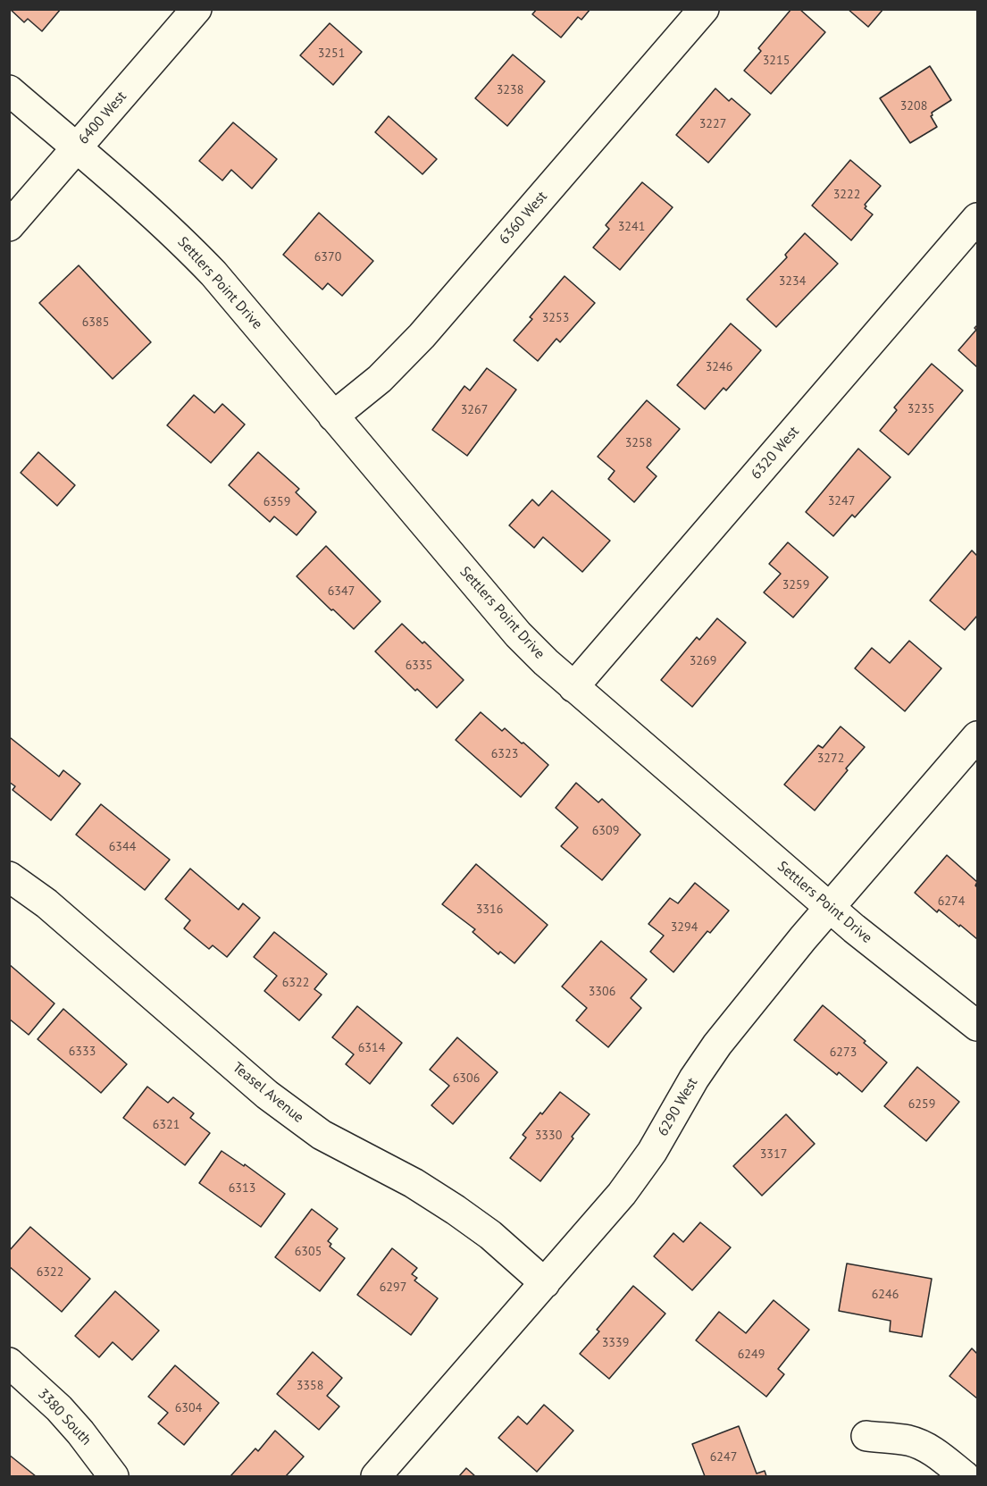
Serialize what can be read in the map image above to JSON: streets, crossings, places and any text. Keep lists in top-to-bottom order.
{
  "streets": {
    "street": [
      "6400 West",
      "6360 West",
      "Settlers Point Drive",
      "6320 West",
      "Teasel Avenue",
      "6290 West",
      "3380 South"
    ]
  },
  "crossings": [
    ["6400 West", "Settlers Point Drive"],
    ["6360 West", "Settlers Point Drive"],
    ["Settlers Point Drive", "6320 West"],
    ["Settlers Point Drive", "6290 West"],
    ["Teasel Avenue", "6290 West"]
  ],
  "house_numbers": [
    "3251",
    "3215",
    "3238",
    "3208",
    "3227",
    "3222",
    "3241",
    "6370",
    "3234",
    "3253",
    "6385",
    "3246",
    "3235",
    "3267",
    "3258",
    "3247",
    "6359",
    "3259",
    "6347",
    "3269",
    "6335",
    "6323",
    "3272",
    "6309",
    "6344",
    "6274",
    "3316",
    "3294",
    "6322",
    "3306",
    "6314",
    "6333",
    "6273",
    "6306",
    "6259",
    "6321",
    "3330",
    "3317",
    "6313",
    "6305",
    "6322",
    "6297",
    "6246",
    "3339",
    "6249",
    "3358",
    "6304",
    "6247"
  ]
}
